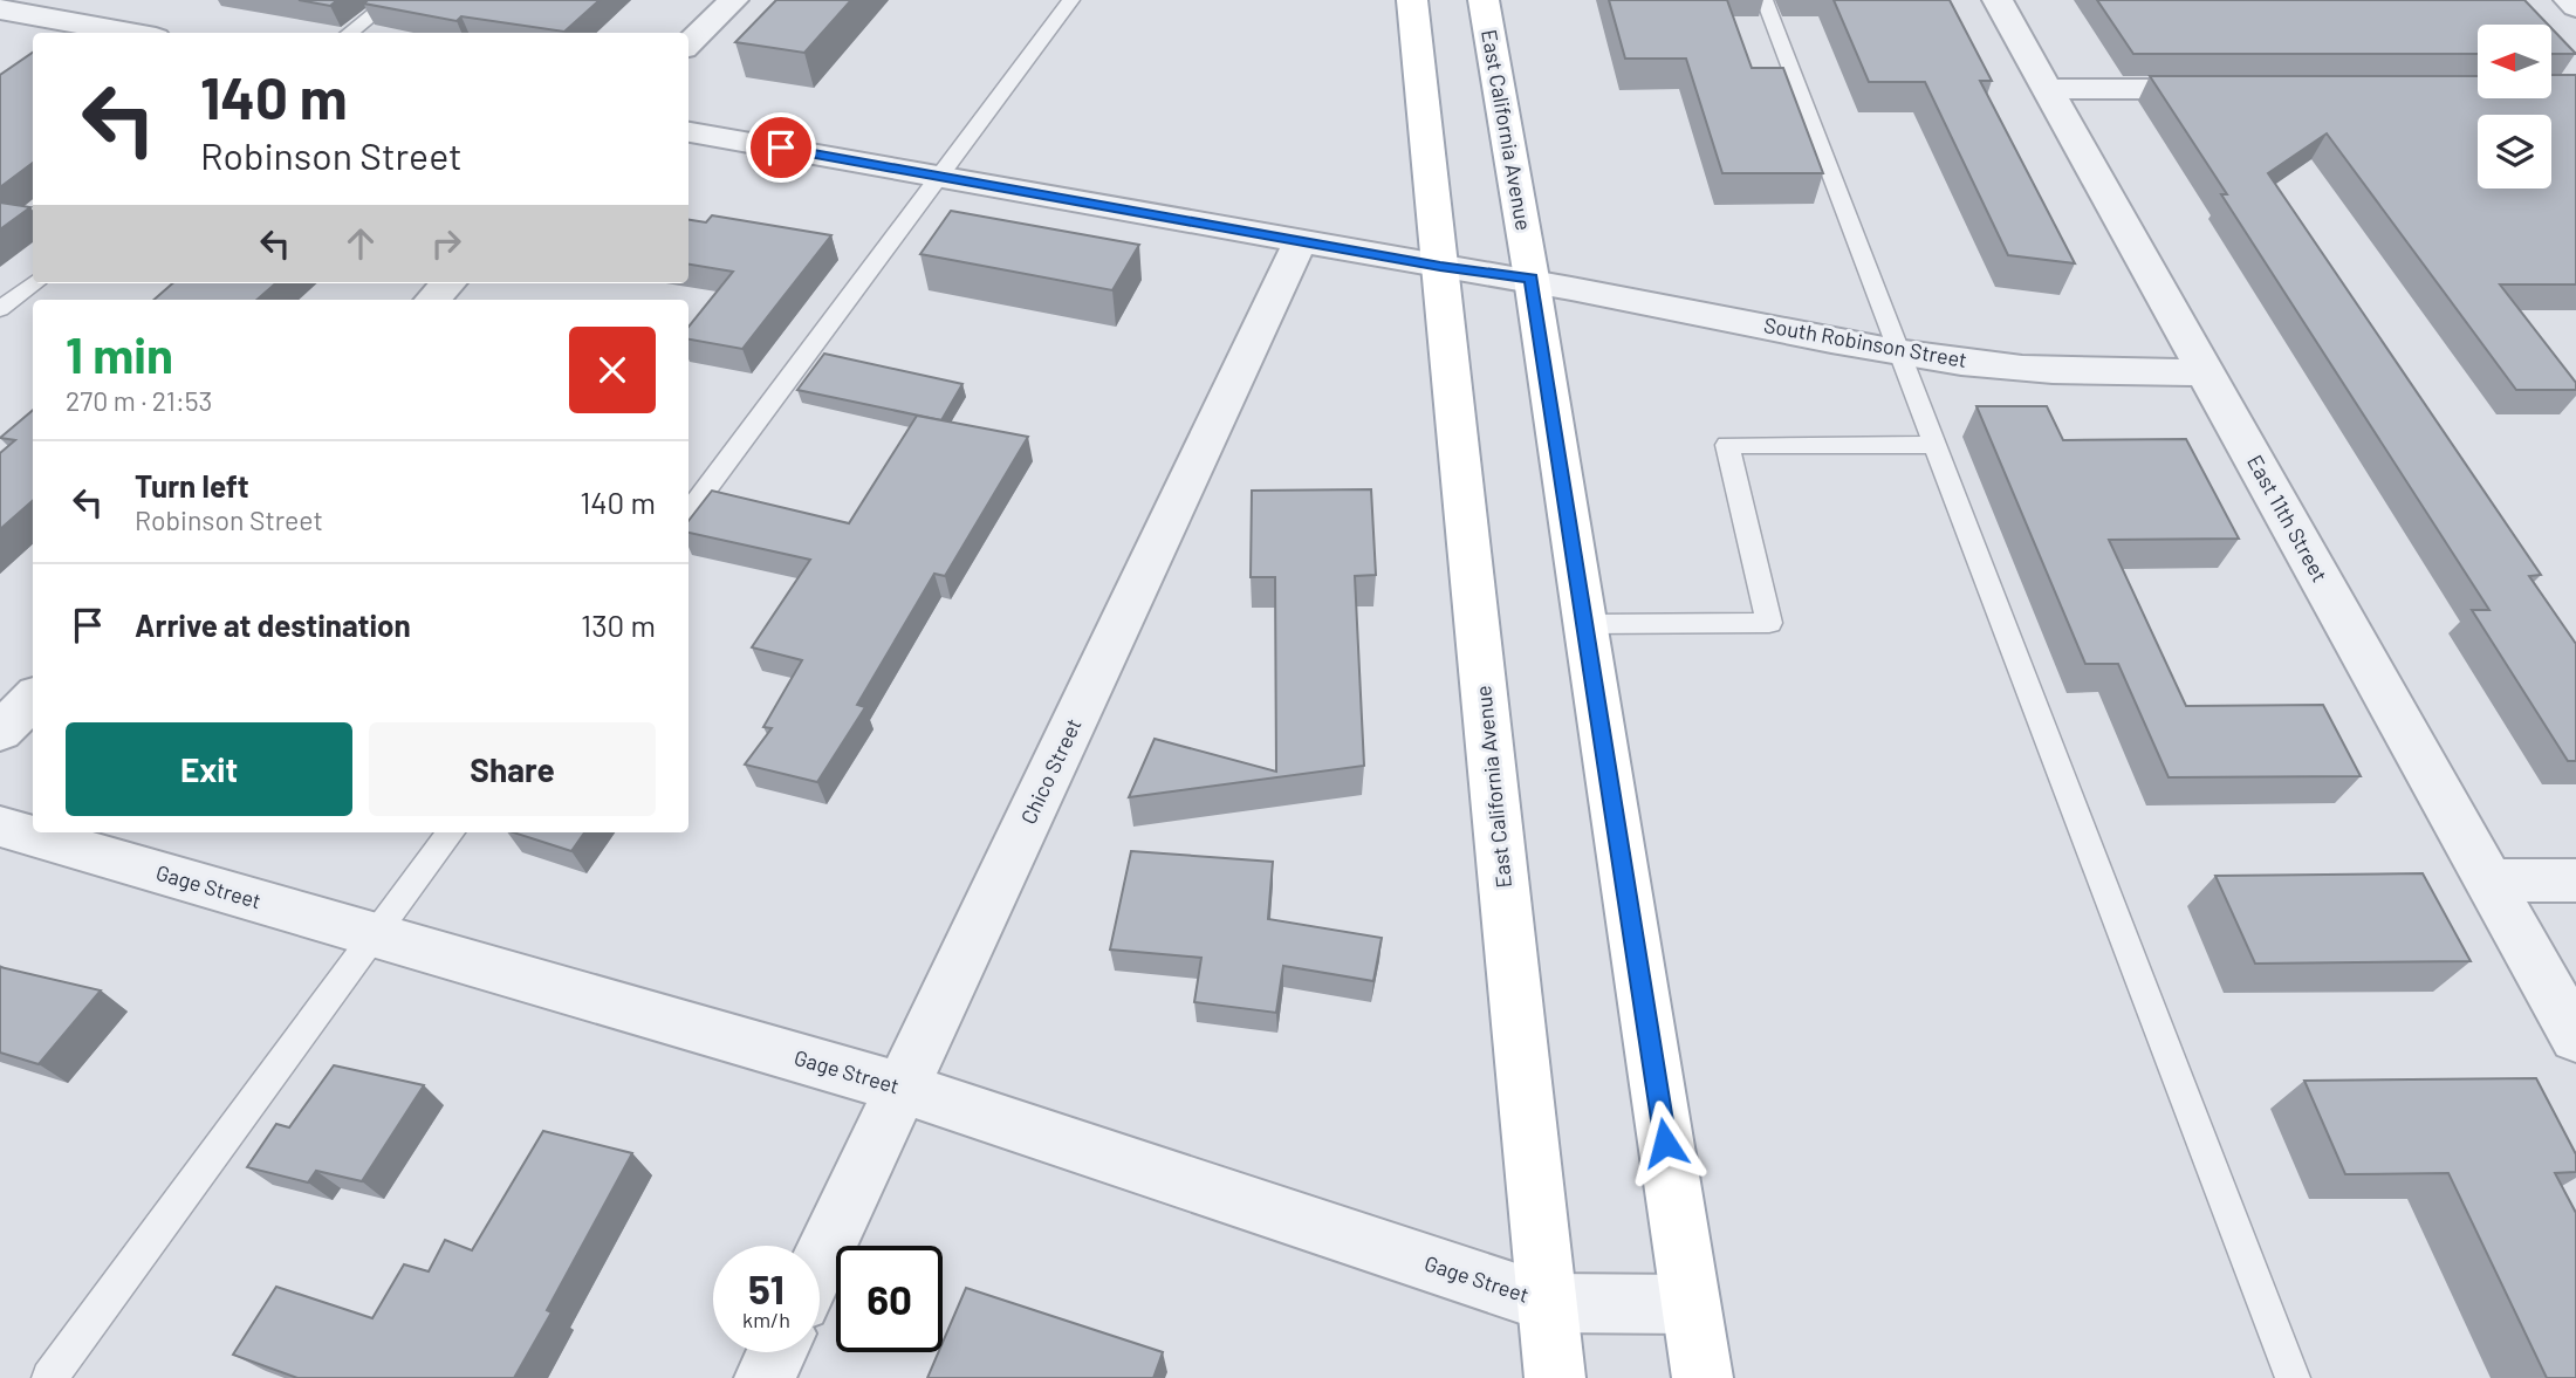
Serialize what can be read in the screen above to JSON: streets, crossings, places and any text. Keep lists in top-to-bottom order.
{
  "streets": {
    "main road": ["East California Avenue"],
    "street": [
      "South Robinson Street",
      "East 11th Street",
      "Chico Street",
      "Gage Street"
    ]
  },
  "crossings": [
    ["East California Avenue", "South Robinson Street"],
    ["East California Avenue", "Gage Street"],
    ["South Robinson Street", "East 11th Street"],
    ["South Robinson Street", "Chico Street"],
    ["Chico Street", "Gage Street"]
  ],
  "north": "left",
  "page": {
    "turn": ["140 m", "Robinson Street"],
    "heading": ["1 min", "270 m · 21:53"],
    "list": [
      {
        "name": "Turn left",
        "note": "Robinson Street",
        "value": "140 m"
      },
      {
        "name": "Arrive at destination",
        "value": "130 m"
      }
    ],
    "buttons": ["Exit", "Share"],
    "speed": "51 km/h",
    "limit": "60"
  }
}
